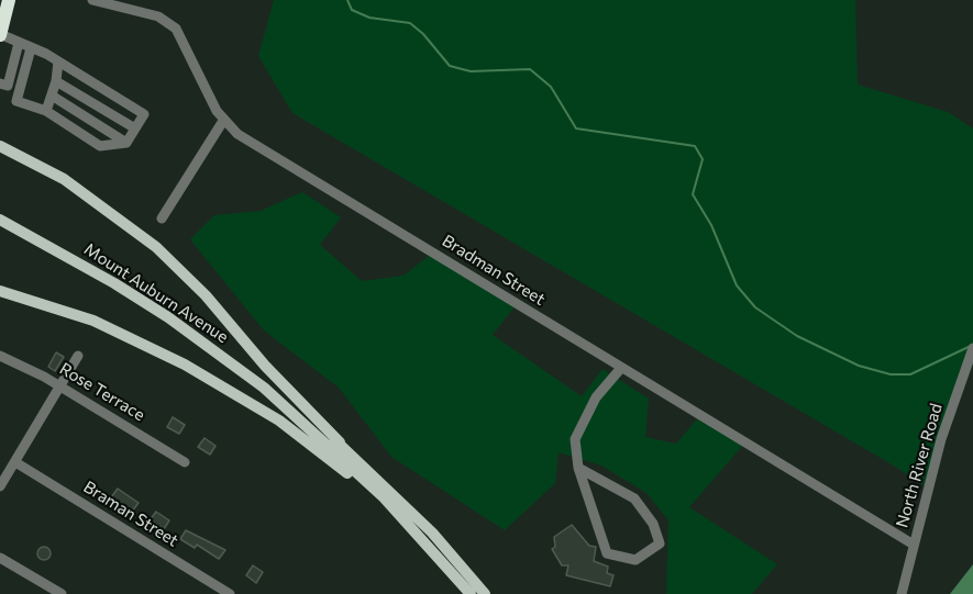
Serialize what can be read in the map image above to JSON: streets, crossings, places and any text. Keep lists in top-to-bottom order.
{
  "streets": {
    "main road": ["Mount Auburn Avenue"],
    "street": [
      "Bradman Street",
      "Rose Terrace",
      "North River Road",
      "Braman Street"
    ]
  },
  "crossings": [
    ["Bradman Street", "North River Road"]
  ]
}
